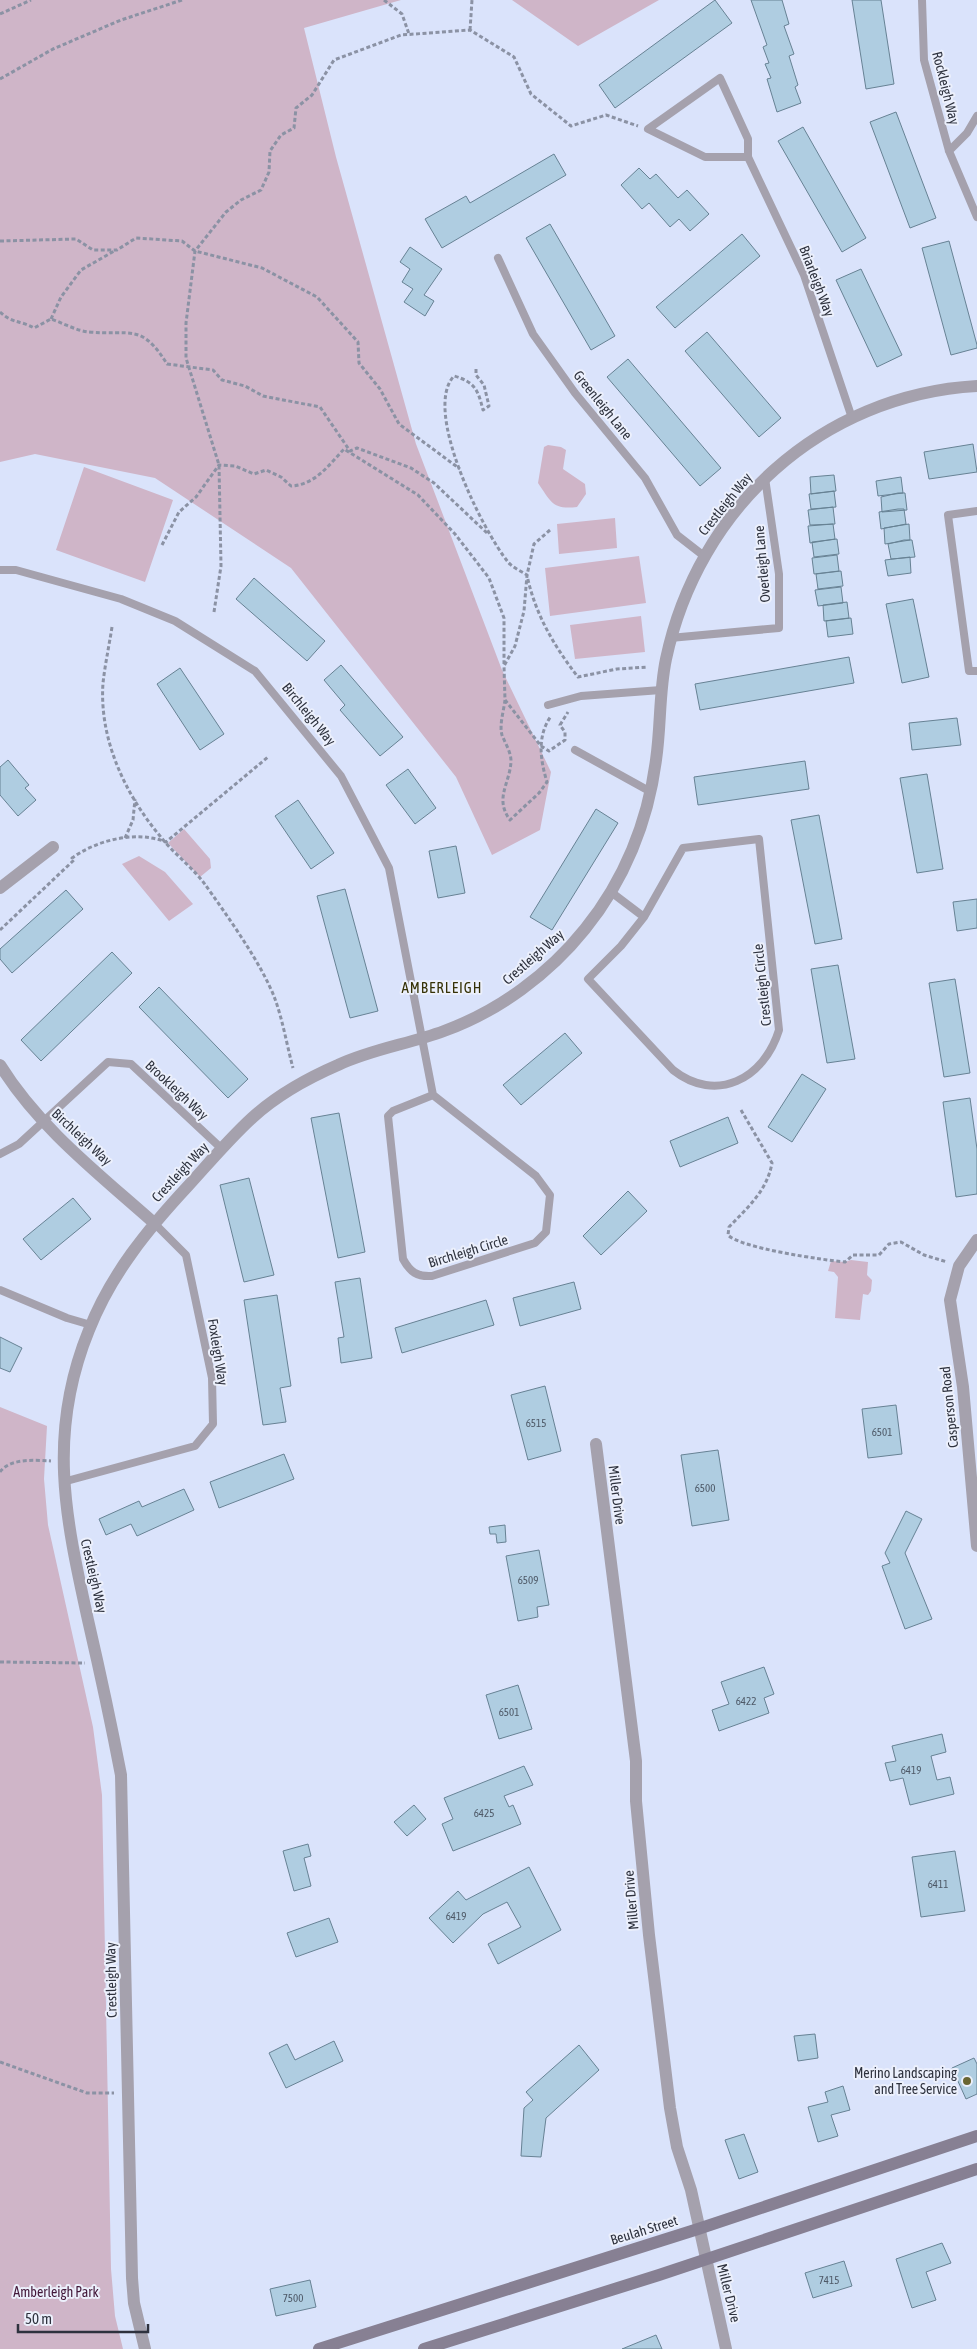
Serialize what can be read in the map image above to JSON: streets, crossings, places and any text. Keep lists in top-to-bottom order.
{
  "streets": {
    "main road": ["Beulah Street"],
    "street": [
      "Crestleigh Way",
      "Birchleigh Way",
      "Casperson Road",
      "Miller Drive"
    ],
    "lane": [
      "Rockleigh Way",
      "Briarleigh Way",
      "Greenleigh Lane",
      "Overleigh Lane",
      "Crestleigh Circle",
      "Brookleigh Way",
      "Birchleigh Circle",
      "Foxleigh Way"
    ]
  },
  "crossings": [
    ["Briarleigh Way", "Crestleigh Way"],
    ["Greenleigh Lane", "Crestleigh Way"],
    ["Crestleigh Way", "Overleigh Lane"],
    ["Crestleigh Way", "Birchleigh Way"],
    ["Crestleigh Way", "Brookleigh Way"],
    ["Crestleigh Way", "Foxleigh Way"],
    ["Birchleigh Way", "Brookleigh Way"],
    ["Birchleigh Way", "Foxleigh Way"],
    ["Miller Drive", "Beulah Street"]
  ],
  "districts": ["AMBERLEIGH"],
  "parks": ["Amberleigh Park"],
  "places": ["Merino Landscaping and Tree Service"],
  "house_numbers": [
    "6515",
    "6501",
    "6500",
    "6509",
    "6422",
    "6501",
    "6419",
    "6425",
    "6411",
    "6419",
    "7415",
    "7500"
  ],
  "scale_bar": "50 m"
}
